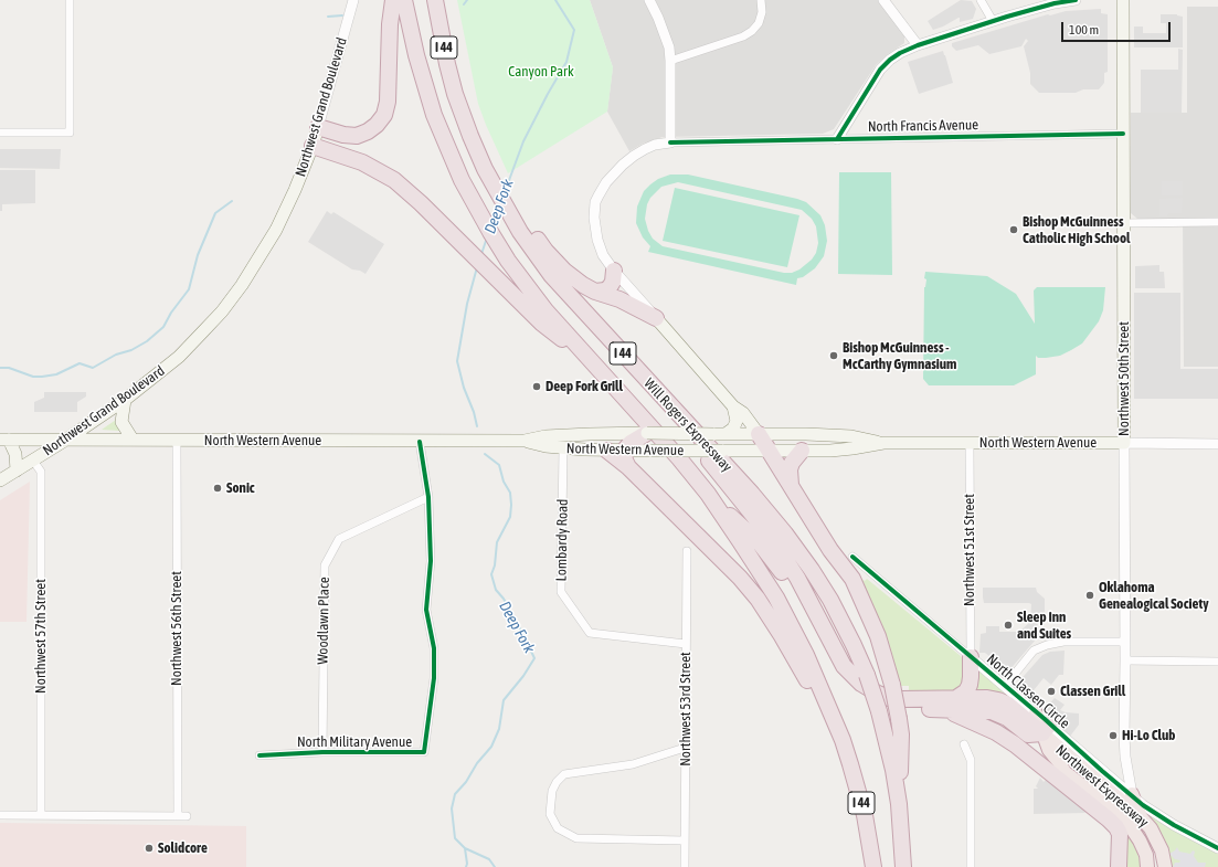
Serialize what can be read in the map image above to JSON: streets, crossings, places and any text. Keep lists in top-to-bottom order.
{
  "streets": {
    "highway": ["I 44", "Will Rogers Expressway", "Northwest Expressway"],
    "main road": ["Northwest Grand Boulevard", "Northwest 50th Street", "North Western Avenue"],
    "street": [
      "North Francis Avenue",
      "Lombardy Road",
      "Northwest 51st Street",
      "Woodlawn Place",
      "Northwest 56th Street",
      "Northwest 57th Street",
      "North Classen Circle",
      "Northwest 53rd Street",
      "North Military Avenue"
    ]
  },
  "crossings": [
    ["Northwest Grand Boulevard", "North Western Avenue"],
    ["Northwest Grand Boulevard", "Northwest 57th Street"],
    ["North Francis Avenue", "Northwest 50th Street"],
    ["Northwest 50th Street", "North Western Avenue"],
    ["Northwest 50th Street", "North Classen Circle"],
    ["North Western Avenue", "Lombardy Road"],
    ["North Western Avenue", "Northwest 51st Street"],
    ["North Western Avenue", "Northwest 56th Street"],
    ["Lombardy Road", "Northwest 53rd Street"],
    ["Northwest 51st Street", "North Classen Circle"],
    ["Woodlawn Place", "North Military Avenue"],
    ["North Classen Circle", "Northwest Expressway"]
  ],
  "water": ["Deep Fork"],
  "parks": ["Canyon Park"],
  "places": [
    "Bishop McGuinness Catholic High School",
    "Bishop McGuinness - McCarthy Gymnasium",
    "Deep Fork Grill",
    "Sonic",
    "Oklahoma Genealogical Society",
    "Sleep Inn and Suites",
    "Classen Grill",
    "Hi-Lo Club",
    "Solidcore"
  ],
  "scale_bar": "100 m"
}
